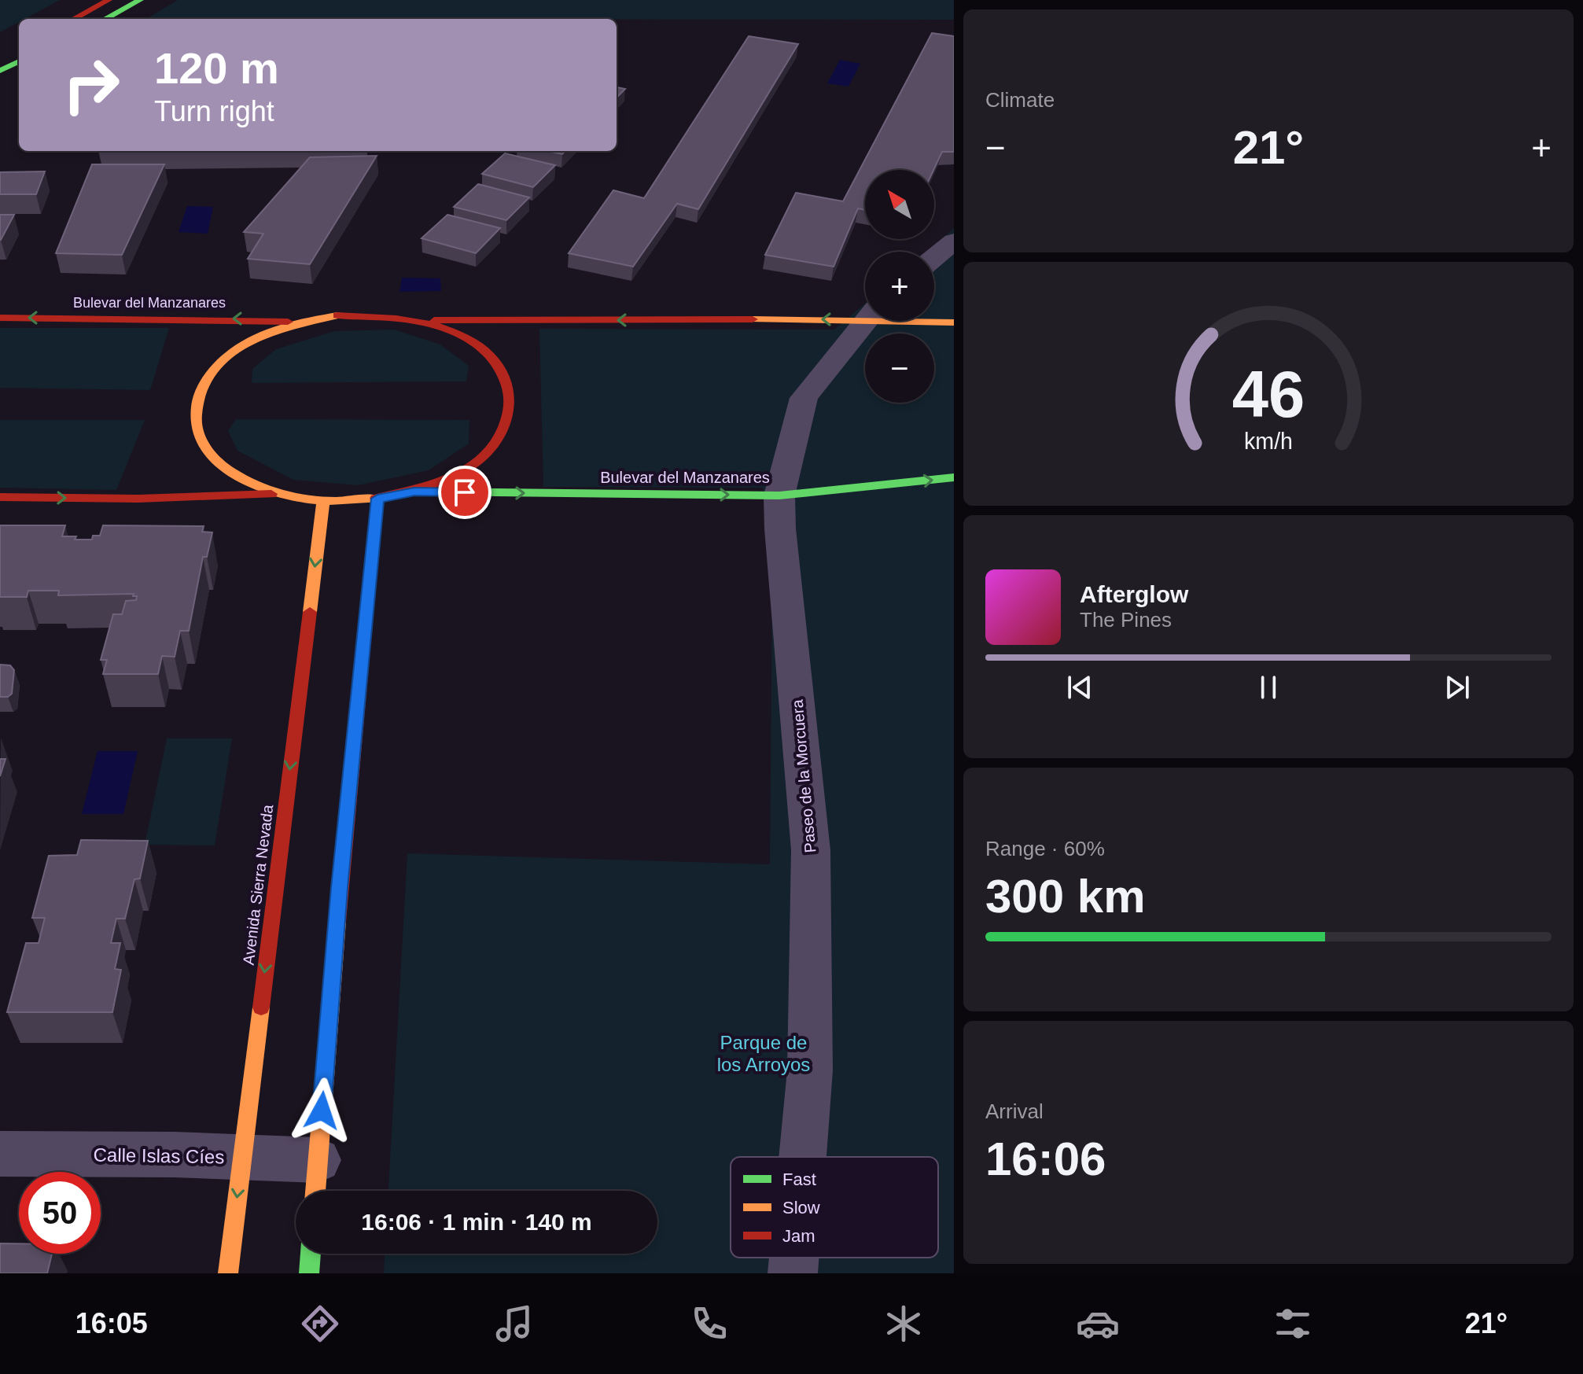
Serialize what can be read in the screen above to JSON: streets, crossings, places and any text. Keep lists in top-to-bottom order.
{
  "streets": {
    "main road": ["Bulevar del Manzanares", "Avenida Sierra Nevada"],
    "street": ["Paseo de la Morcuera", "Calle Islas Cíes"]
  },
  "crossings": [
    ["Bulevar del Manzanares", "Paseo de la Morcuera"],
    ["Avenida Sierra Nevada", "Calle Islas Cíes"]
  ],
  "parks": ["Parque de los Arroyos"],
  "legend": ["Fast", "Slow", "Jam"],
  "north": "top left",
  "page": {
    "tile": [
      "Climate",
      ["Range · 60%", "300 km"],
      ["Arrival", "16:06"]
    ],
    "turn": ["120 m", "Turn right"],
    "heat": ["−", "21°", "+"],
    "map_buttons": ["+", "−"],
    "song": ["Afterglow", "The Pines"],
    "limit": "50",
    "trip": "16:06 · 1 min · 140 m",
    "tabs": ["16:05", "21°"],
    "gauge": ["46", "km/h"]
  }
}
